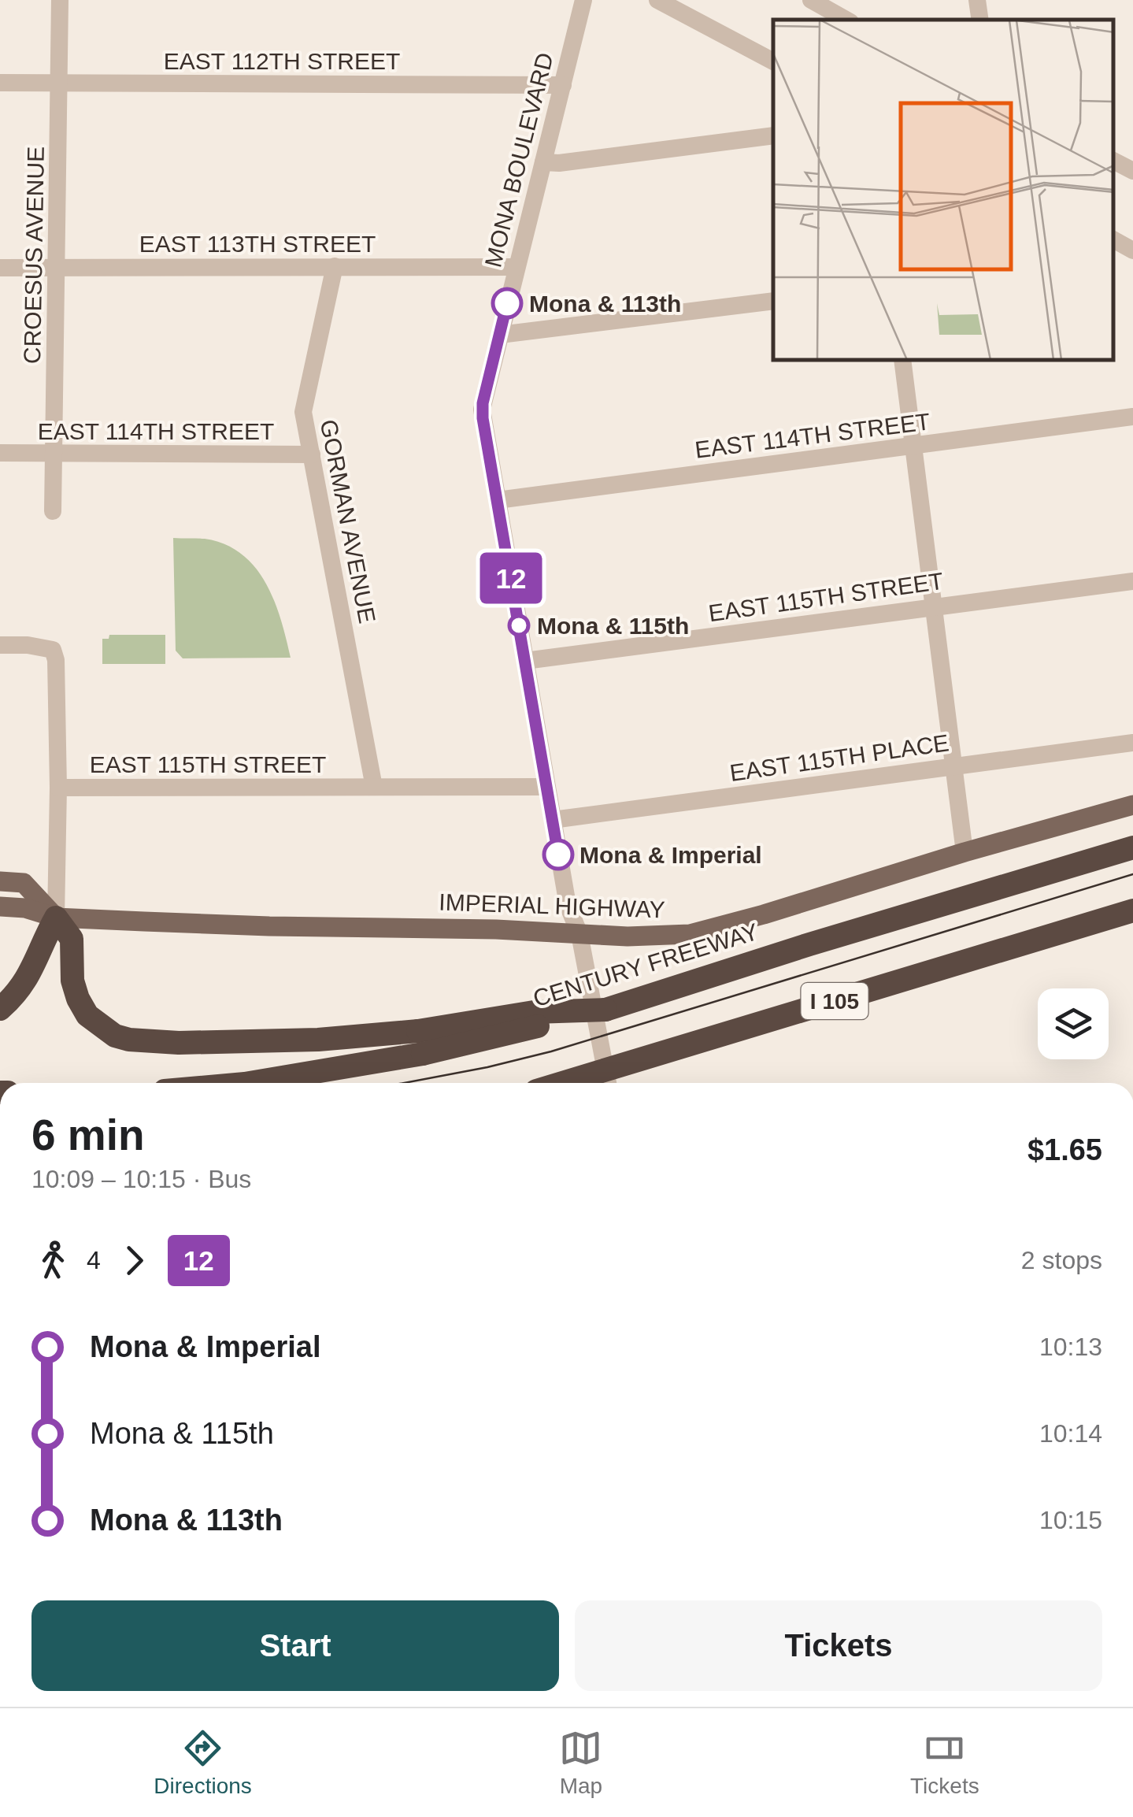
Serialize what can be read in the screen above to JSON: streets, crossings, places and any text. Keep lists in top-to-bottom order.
{
  "streets": {
    "highway": ["CENTURY FREEWAY", "I 105"],
    "main road": ["IMPERIAL HIGHWAY"],
    "street": [
      "EAST 112TH STREET",
      "MONA BOULEVARD",
      "EAST 113TH STREET",
      "CROESUS AVENUE",
      "EAST 114TH STREET",
      "GORMAN AVENUE",
      "EAST 115TH STREET",
      "EAST 115TH PLACE"
    ]
  },
  "crossings": [
    ["EAST 112TH STREET", "MONA BOULEVARD"],
    ["EAST 112TH STREET", "CROESUS AVENUE"],
    ["MONA BOULEVARD", "EAST 113TH STREET"],
    ["MONA BOULEVARD", "EAST 114TH STREET"],
    ["MONA BOULEVARD", "EAST 115TH STREET"],
    ["MONA BOULEVARD", "EAST 115TH PLACE"],
    ["MONA BOULEVARD", "IMPERIAL HIGHWAY"],
    ["EAST 113TH STREET", "CROESUS AVENUE"],
    ["EAST 113TH STREET", "GORMAN AVENUE"],
    ["CROESUS AVENUE", "EAST 114TH STREET"],
    ["EAST 114TH STREET", "GORMAN AVENUE"],
    ["GORMAN AVENUE", "EAST 115TH STREET"]
  ],
  "places": ["Mona & 113th", "Mona & 115th", "Mona & Imperial"],
  "lines": ["bus line 12"],
  "page": {
    "on_map": "12",
    "heading": ["6 min", "10:09 – 10:15 · Bus", "$1.65"],
    "legs": ["4", "12", "2 stops"],
    "list": [
      {
        "name": "Mona & Imperial",
        "value": "10:13"
      },
      {
        "name": "Mona & 115th",
        "value": "10:14"
      },
      {
        "name": "Mona & 113th",
        "value": "10:15"
      }
    ],
    "buttons": ["Start", "Tickets"],
    "tabs": ["Directions", "Map", "Tickets"]
  }
}
